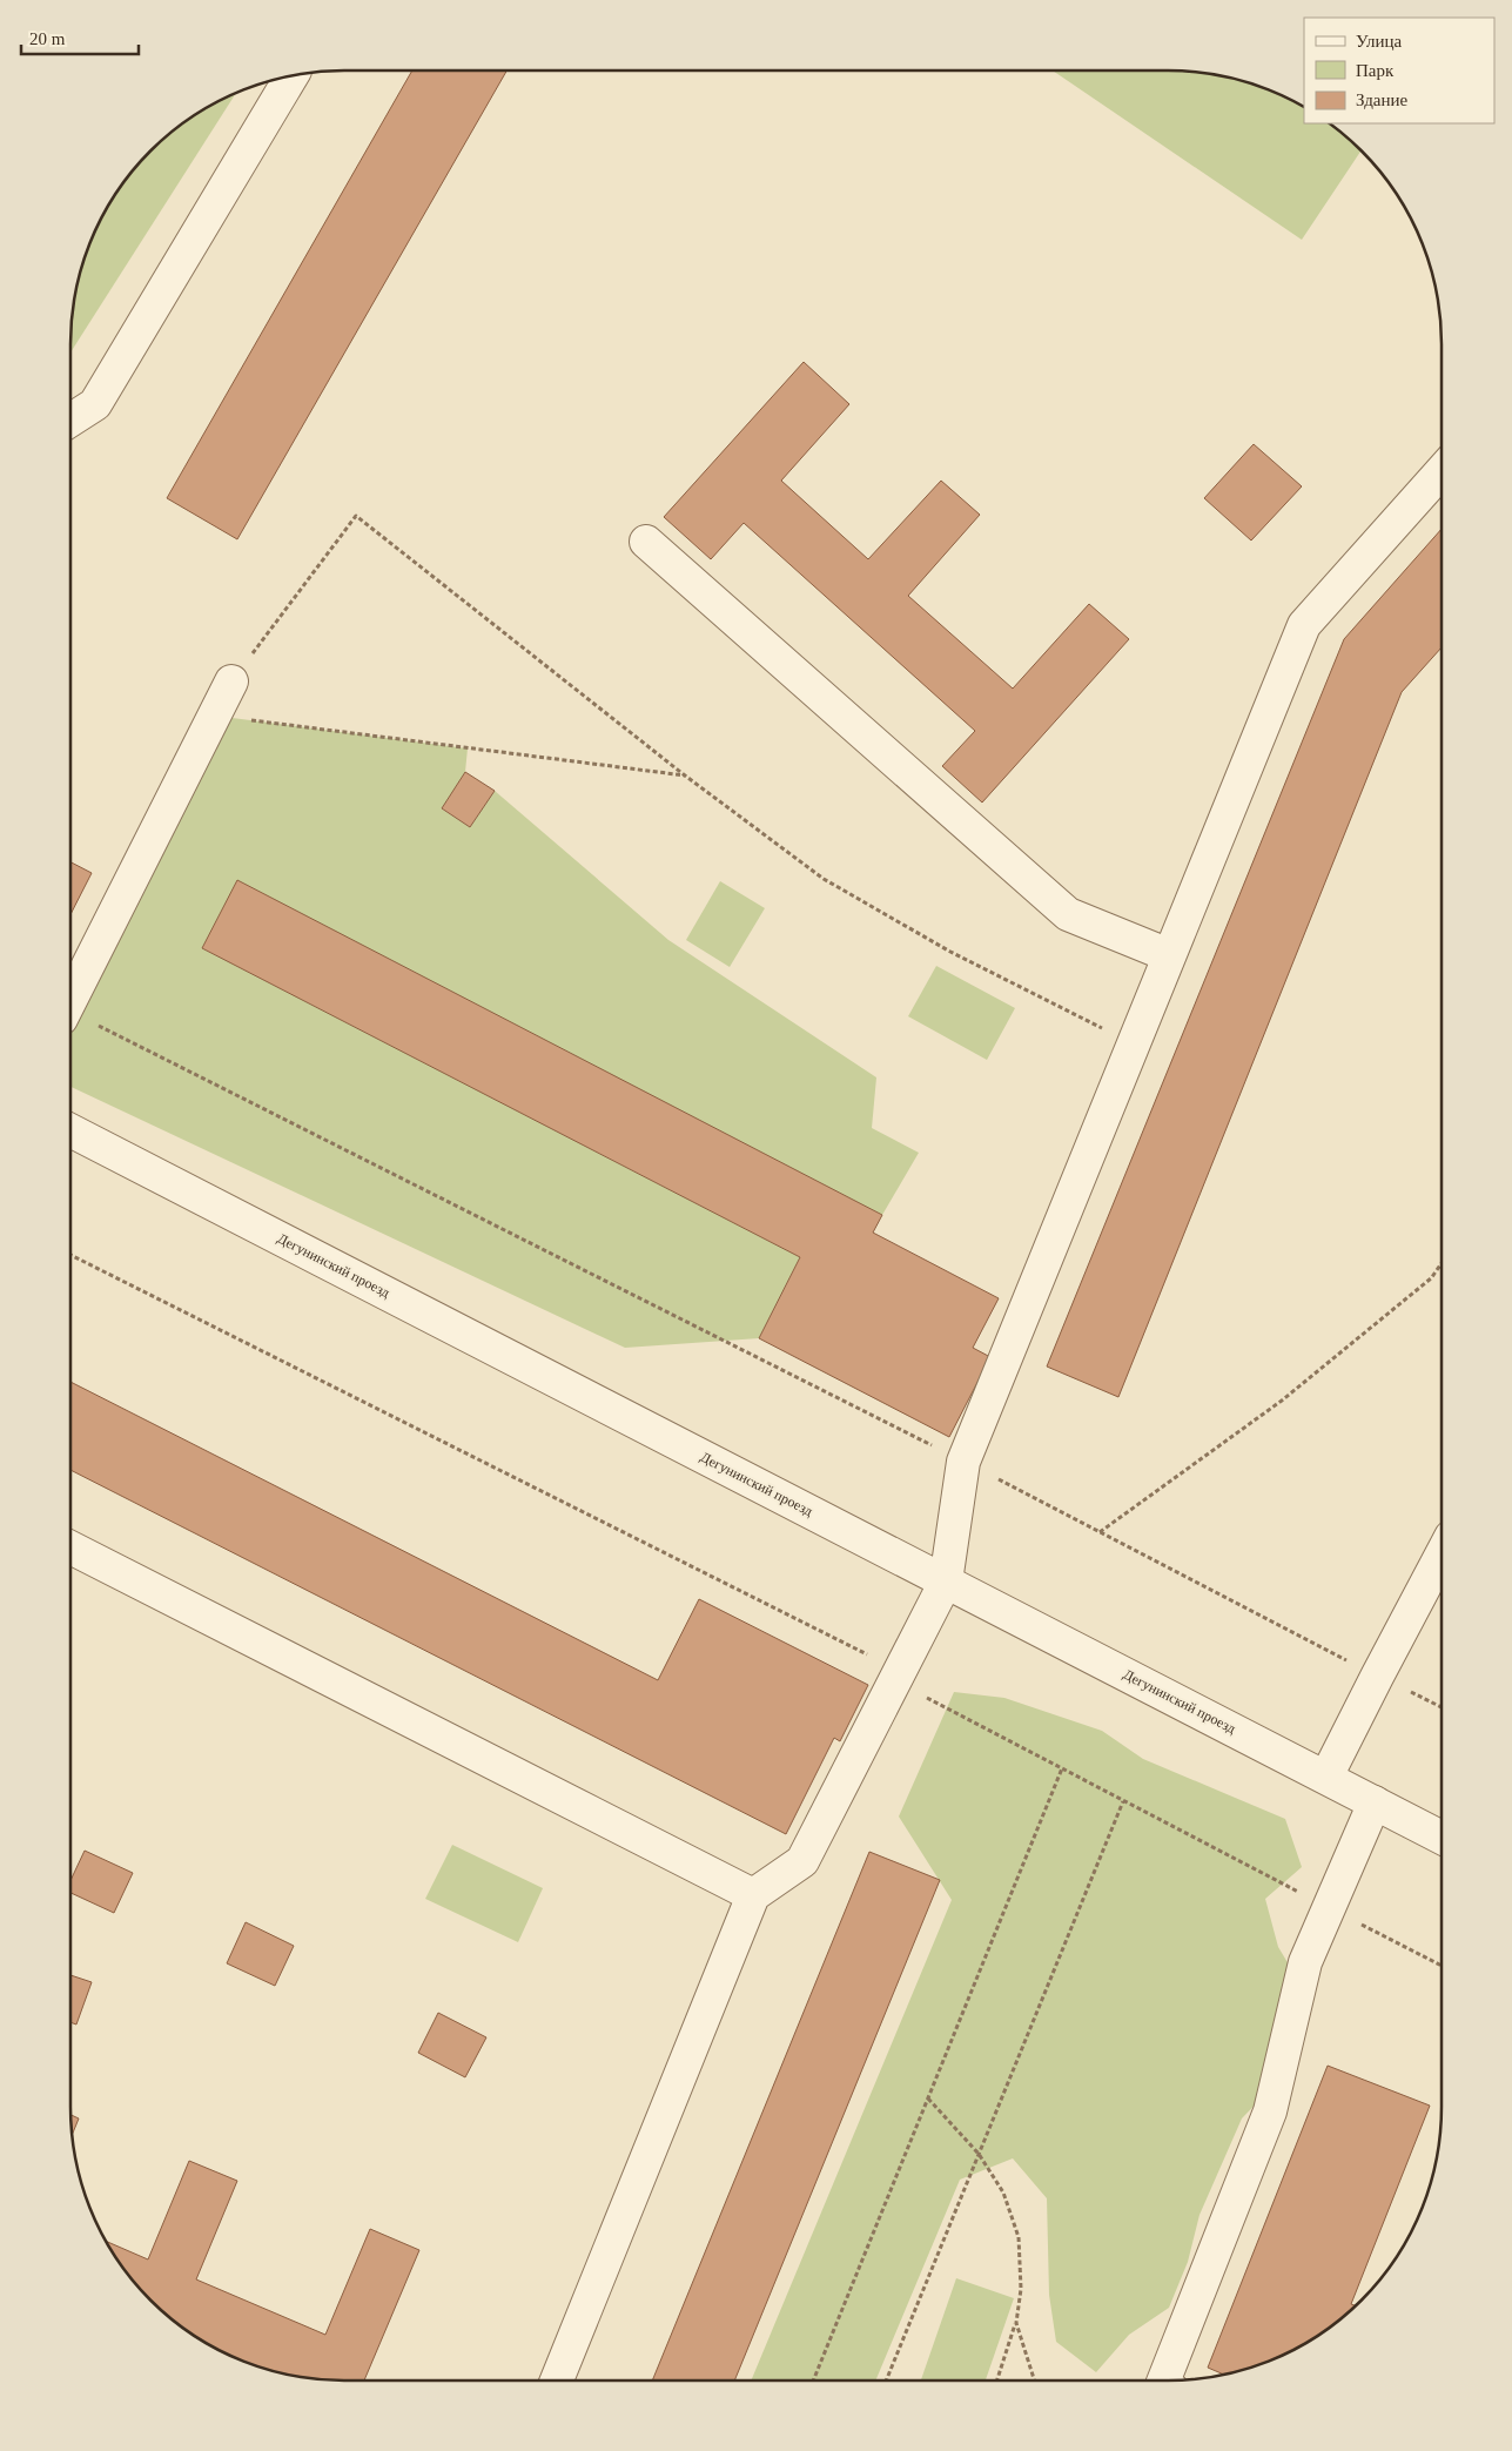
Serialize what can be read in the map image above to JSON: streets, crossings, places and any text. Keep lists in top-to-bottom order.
{
  "streets": {
    "street": ["Дегунинский проезд"]
  },
  "legend": ["Улица", "Парк", "Здание"],
  "scale_bar": "20 m"
}
